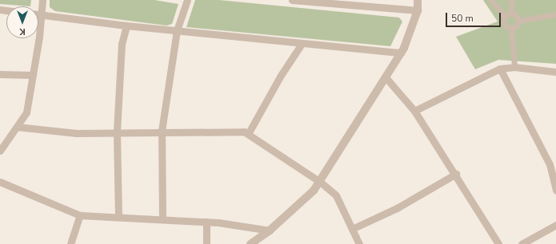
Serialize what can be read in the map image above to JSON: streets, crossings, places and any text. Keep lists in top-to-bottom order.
{
  "scale_bar": "50 m",
  "north": "bottom"
}
